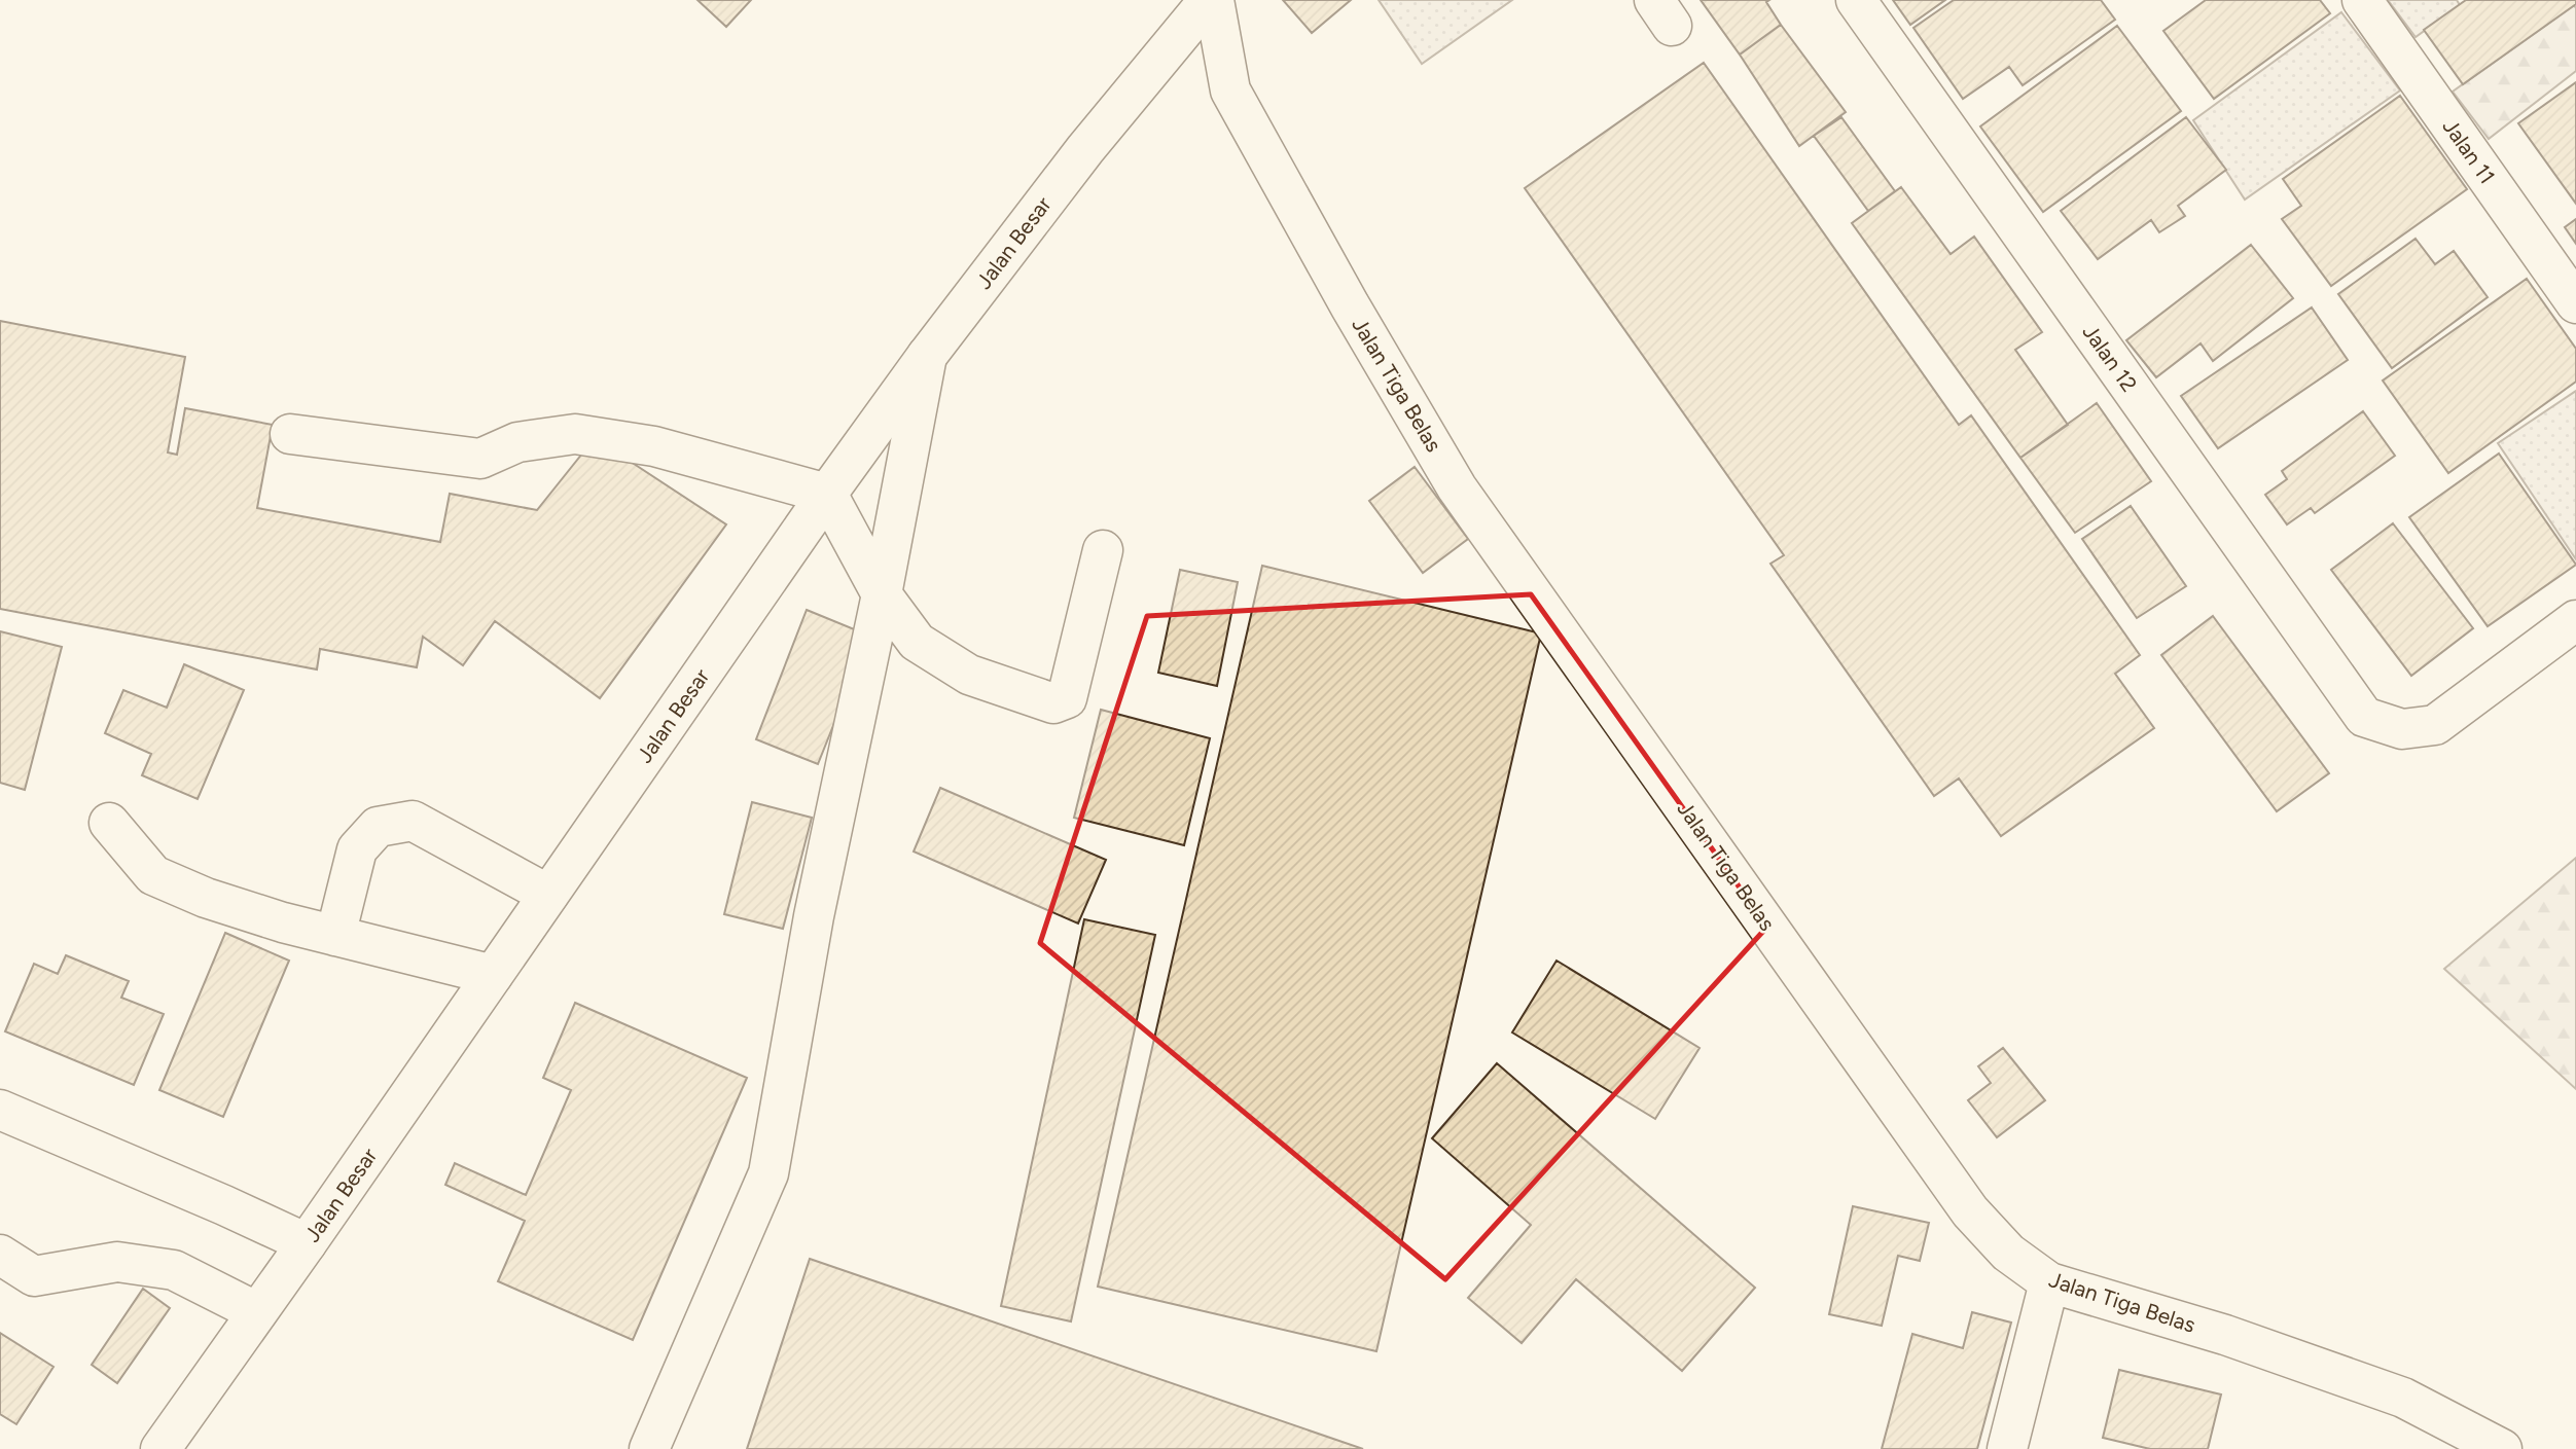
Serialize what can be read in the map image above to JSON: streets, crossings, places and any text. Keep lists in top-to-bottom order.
{
  "streets": {
    "street": [
      "Jalan 11",
      "Jalan Besar",
      "Jalan 12",
      "Jalan Tiga Belas"
    ]
  },
  "crossings": [
    ["Jalan Besar", "Jalan Tiga Belas"]
  ]
}
